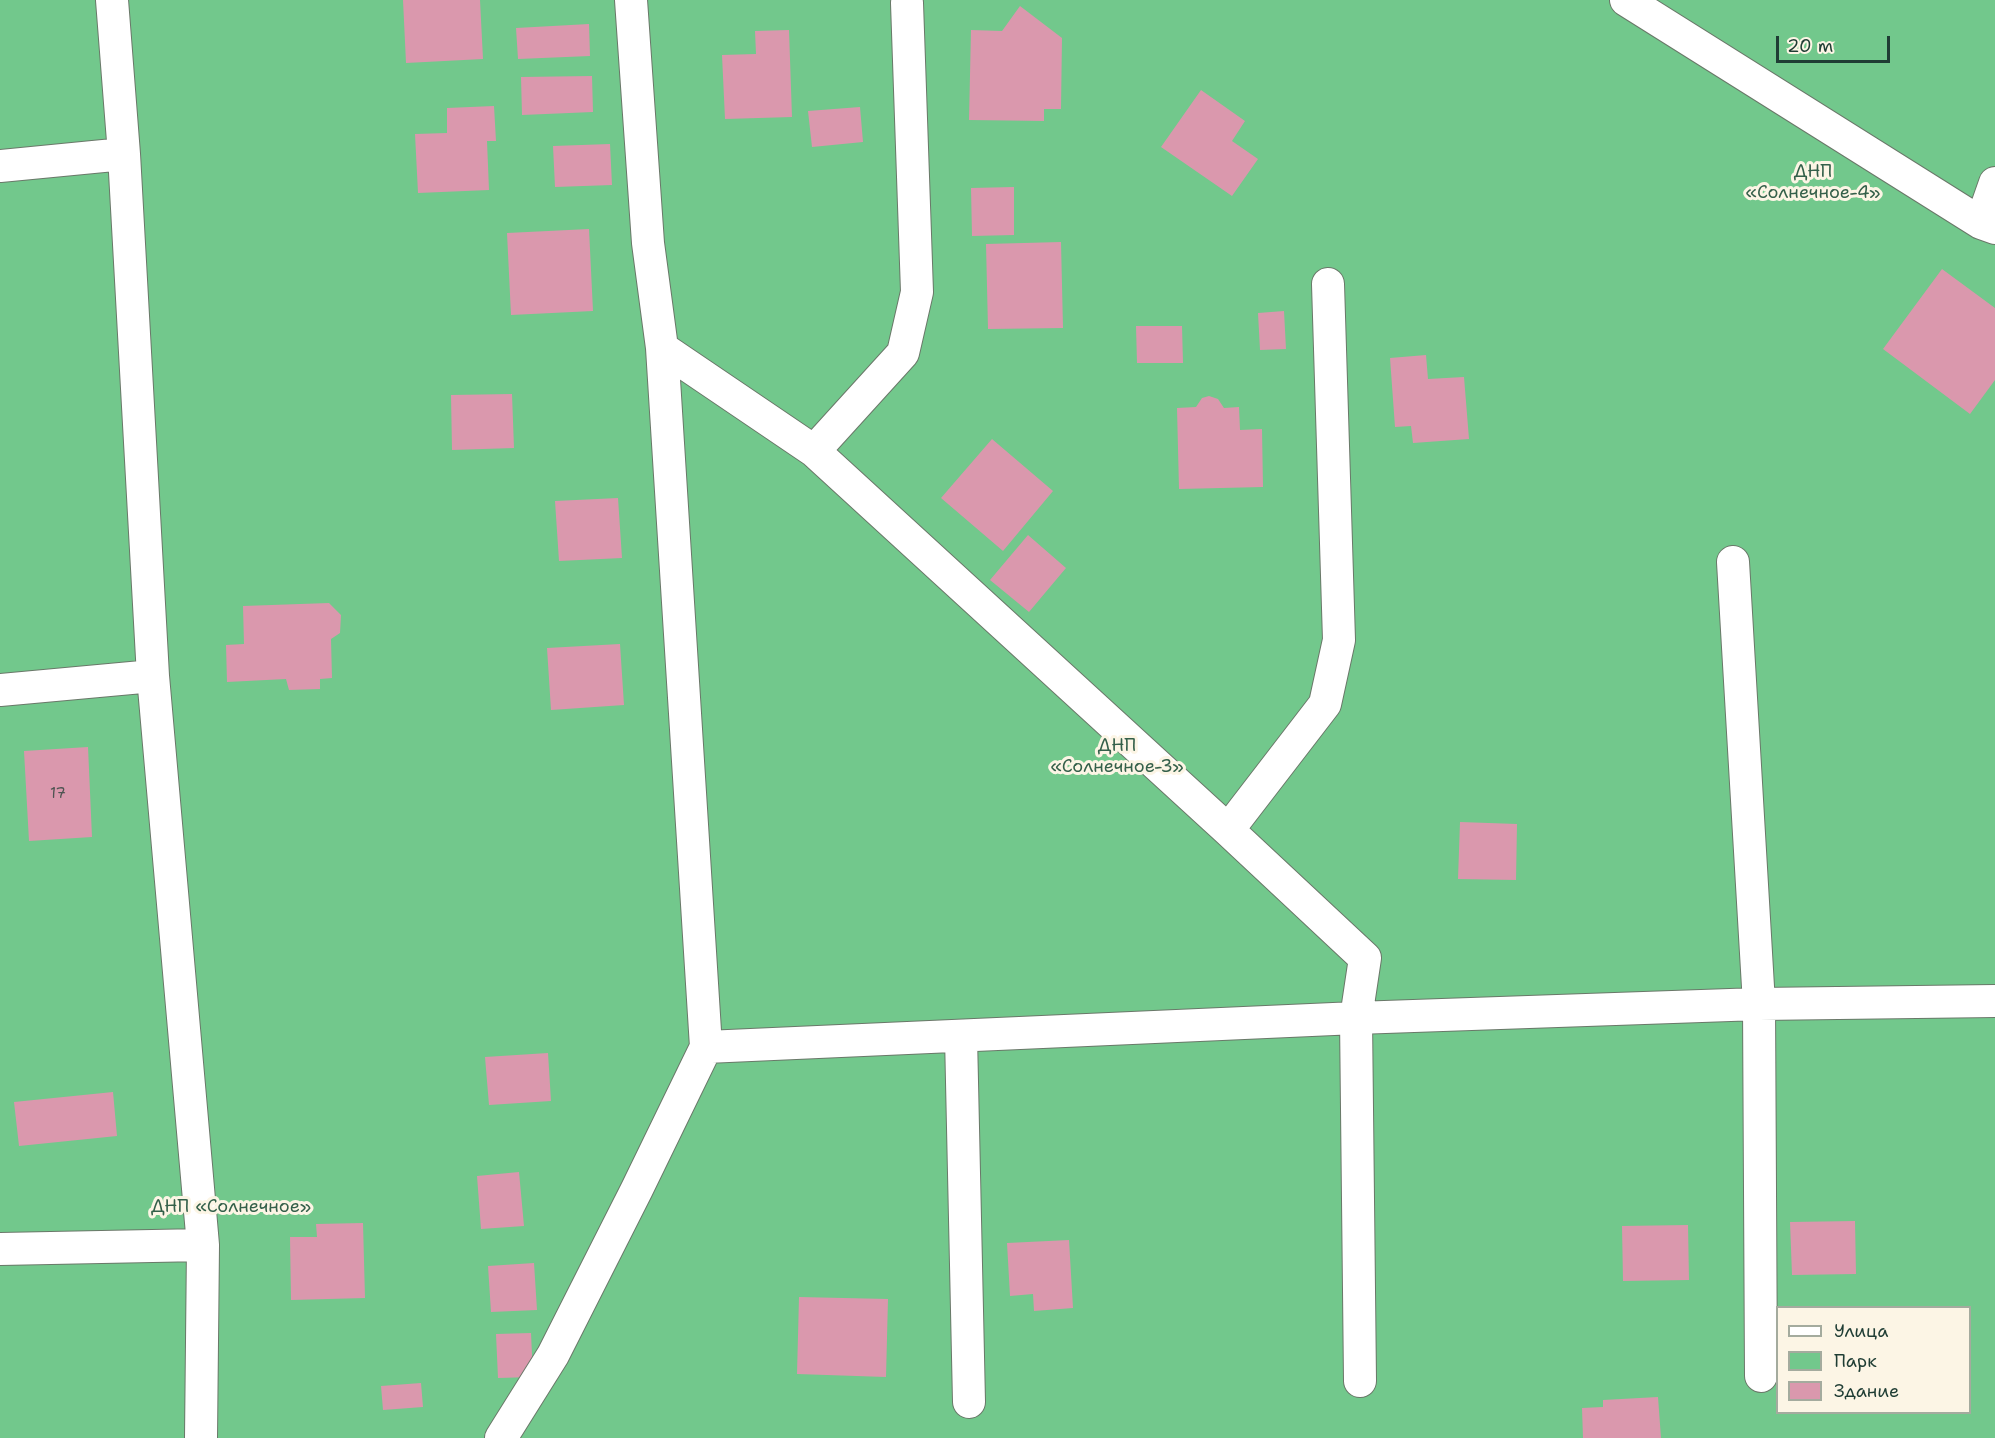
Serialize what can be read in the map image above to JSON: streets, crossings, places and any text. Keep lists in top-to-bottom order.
{
  "parks": ["ДНП «Солнечное-4»", "ДНП «Солнечное-3»", "ДНП «Солнечное»"],
  "house_numbers": ["17"],
  "legend": ["Улица", "Парк", "Здание"],
  "scale_bar": "20 m"
}
